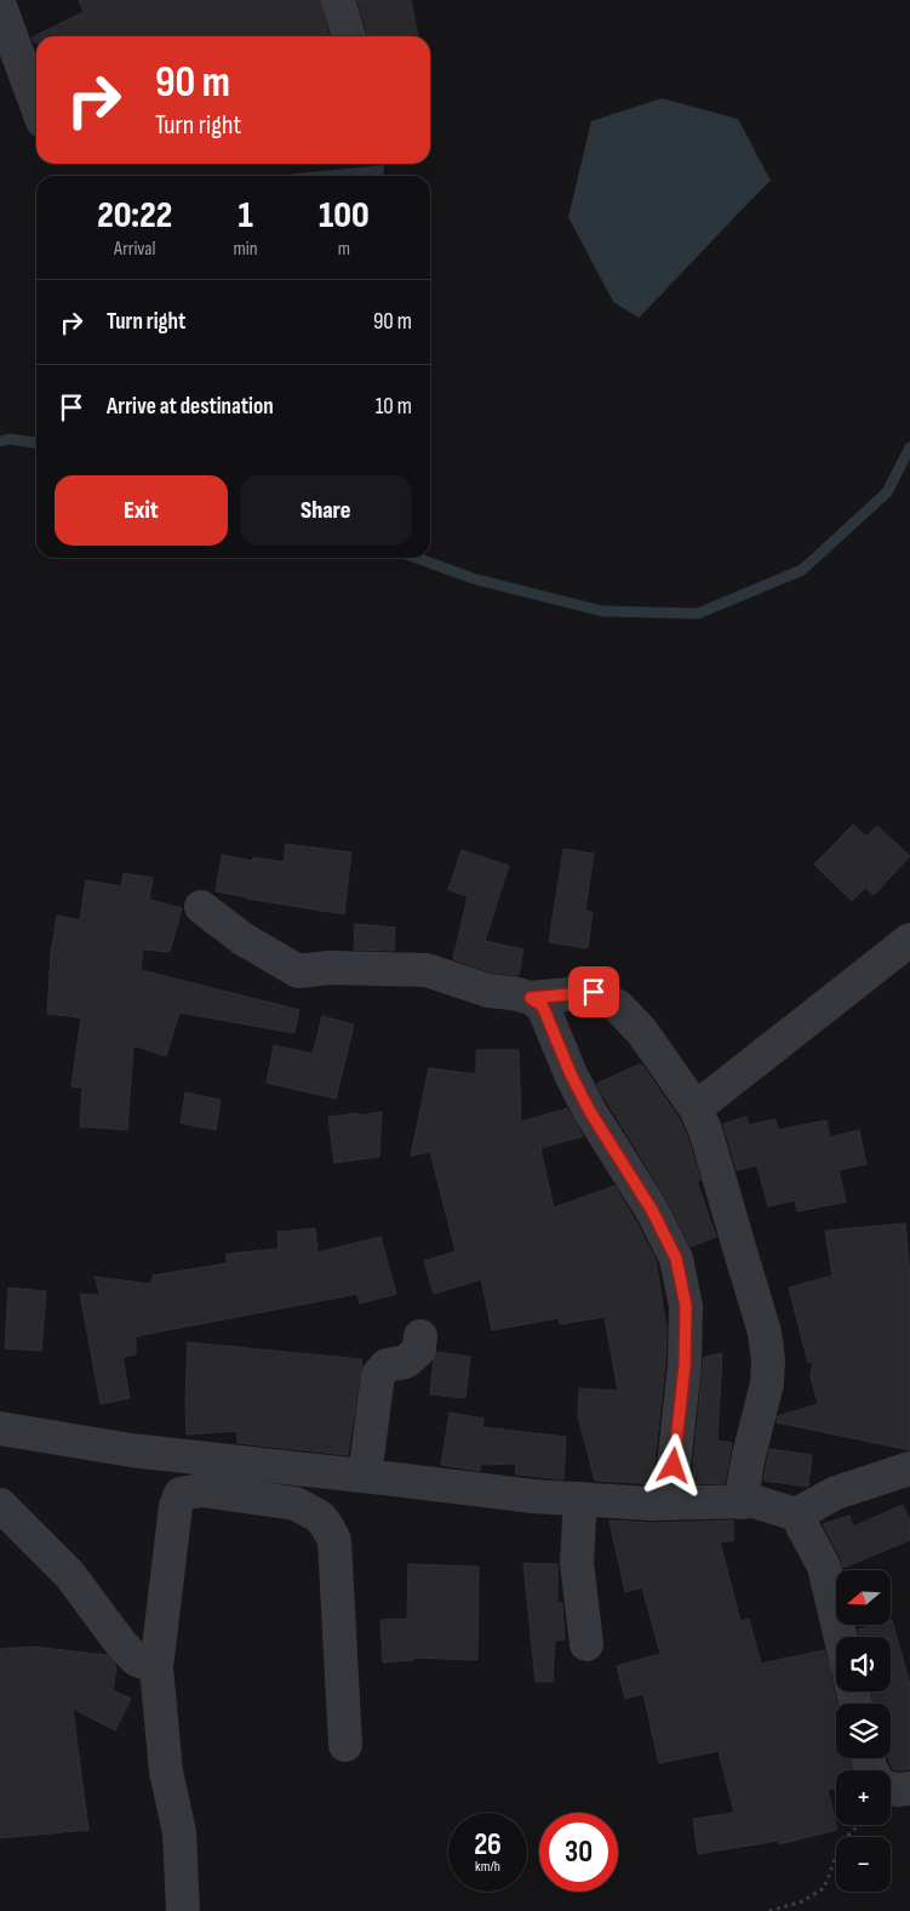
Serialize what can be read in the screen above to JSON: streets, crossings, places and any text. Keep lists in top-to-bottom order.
{
  "north": "left",
  "page": {
    "turn": ["90 m", "Turn right"],
    "eta": [
      "20:22",
      "Arrival",
      "1",
      "min",
      "100",
      "m"
    ],
    "list": [
      {
        "name": "Turn right",
        "value": "90 m"
      },
      {
        "name": "Arrive at destination",
        "value": "10 m"
      }
    ],
    "buttons": ["Exit", "Share"],
    "map_buttons": ["+", "−"],
    "speed": "26 km/h",
    "limit": "30"
  }
}
